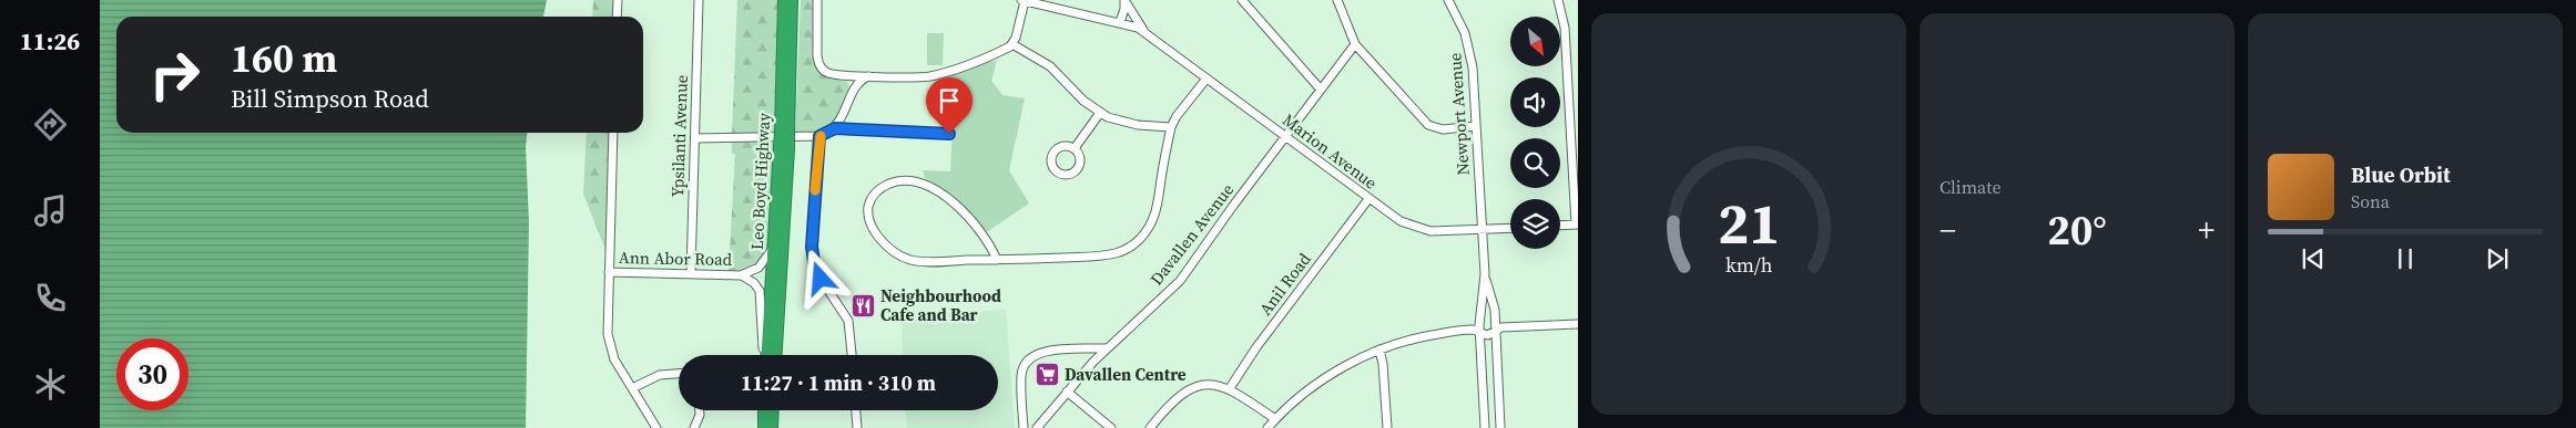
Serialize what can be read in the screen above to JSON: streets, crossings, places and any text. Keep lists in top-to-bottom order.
{
  "streets": {
    "highway": ["Leo Boyd Highway"],
    "street": [
      "Newport Avenue",
      "Ypsilanti Avenue",
      "Marion Avenue",
      "Davallen Avenue",
      "Ann Abor Road",
      "Anil Road"
    ]
  },
  "crossings": [
    ["Newport Avenue", "Marion Avenue"],
    ["Ypsilanti Avenue", "Ann Abor Road"],
    ["Marion Avenue", "Davallen Avenue"],
    ["Marion Avenue", "Anil Road"],
    ["Leo Boyd Highway", "Ann Abor Road"]
  ],
  "places": {
    "restaurant": ["Neighbourhood Cafe and Bar"],
    "supermarket": ["Davallen Centre"]
  },
  "north": "bottom right",
  "page": {
    "tabs": "11:26",
    "tile": "Climate",
    "turn": ["160 m", "Bill Simpson Road"],
    "song": ["Blue Orbit", "Sona"],
    "heat": ["−", "20°", "+"],
    "limit": "30",
    "trip": "11:27 · 1 min · 310 m",
    "gauge": ["21", "km/h"]
  }
}
